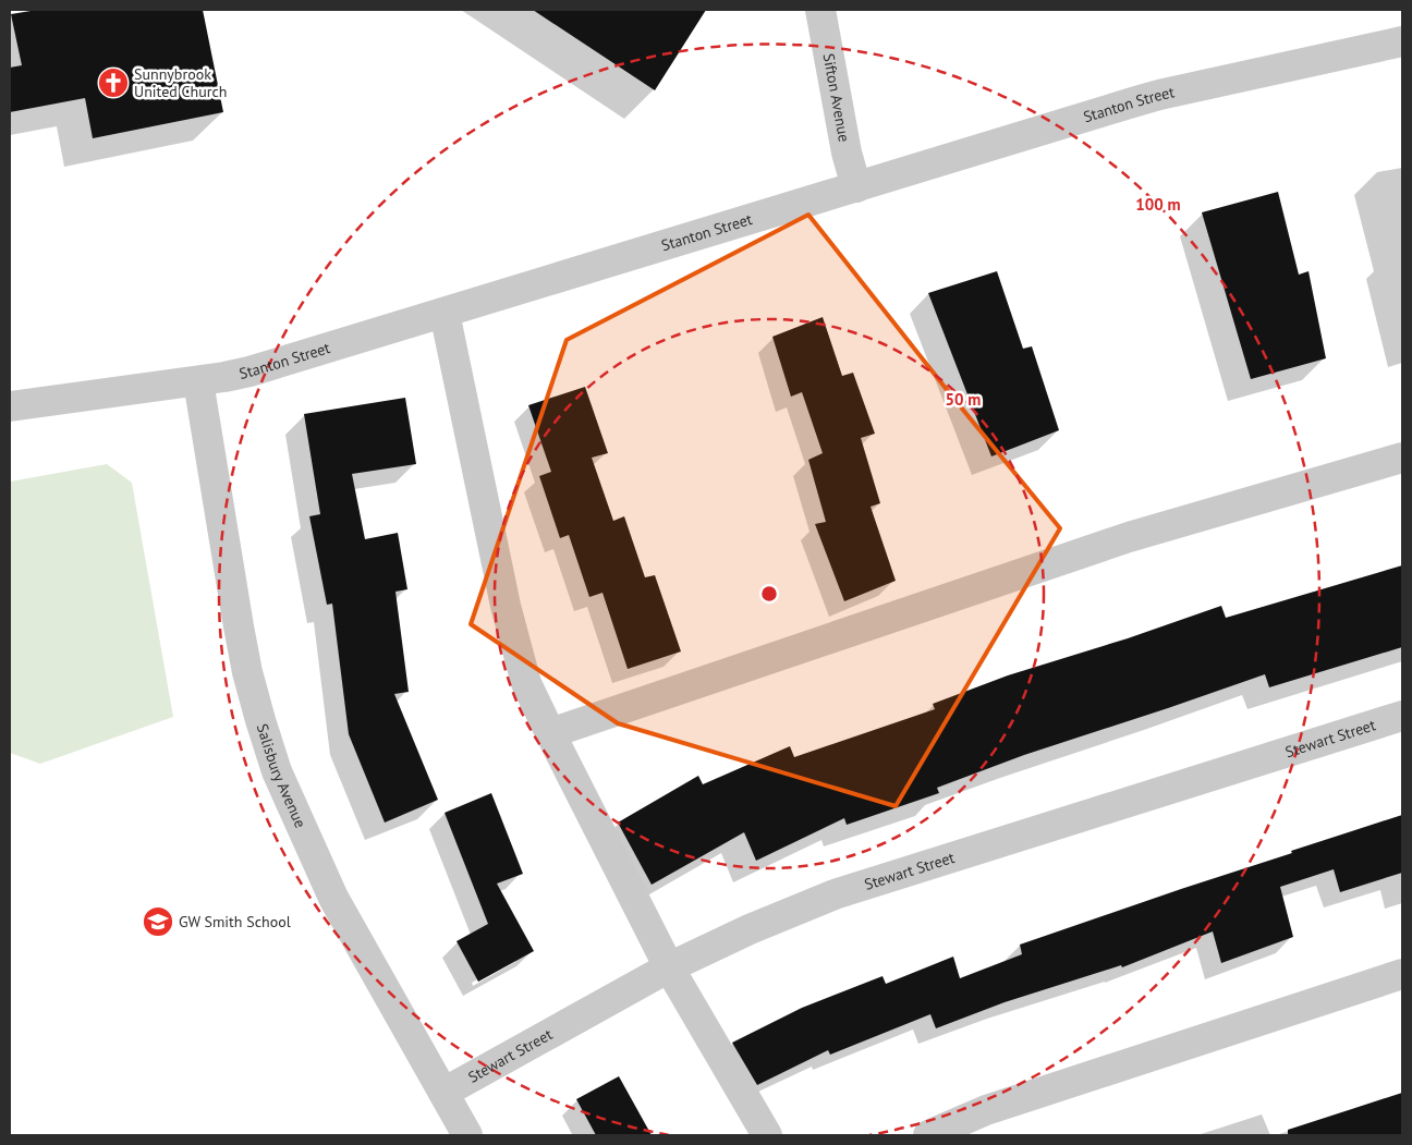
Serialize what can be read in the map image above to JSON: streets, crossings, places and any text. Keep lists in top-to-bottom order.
{
  "streets": {
    "street": [
      "Sifton Avenue",
      "Stanton Street",
      "Stewart Street",
      "Salisbury Avenue"
    ]
  },
  "crossings": [
    ["Sifton Avenue", "Stanton Street"],
    ["Stanton Street", "Salisbury Avenue"],
    ["Stewart Street", "Salisbury Avenue"]
  ],
  "places": {
    "church": ["Sunnybrook United Church"],
    "school or university": ["GW Smith School"]
  },
  "rings": ["100 m", "50 m"]
}
